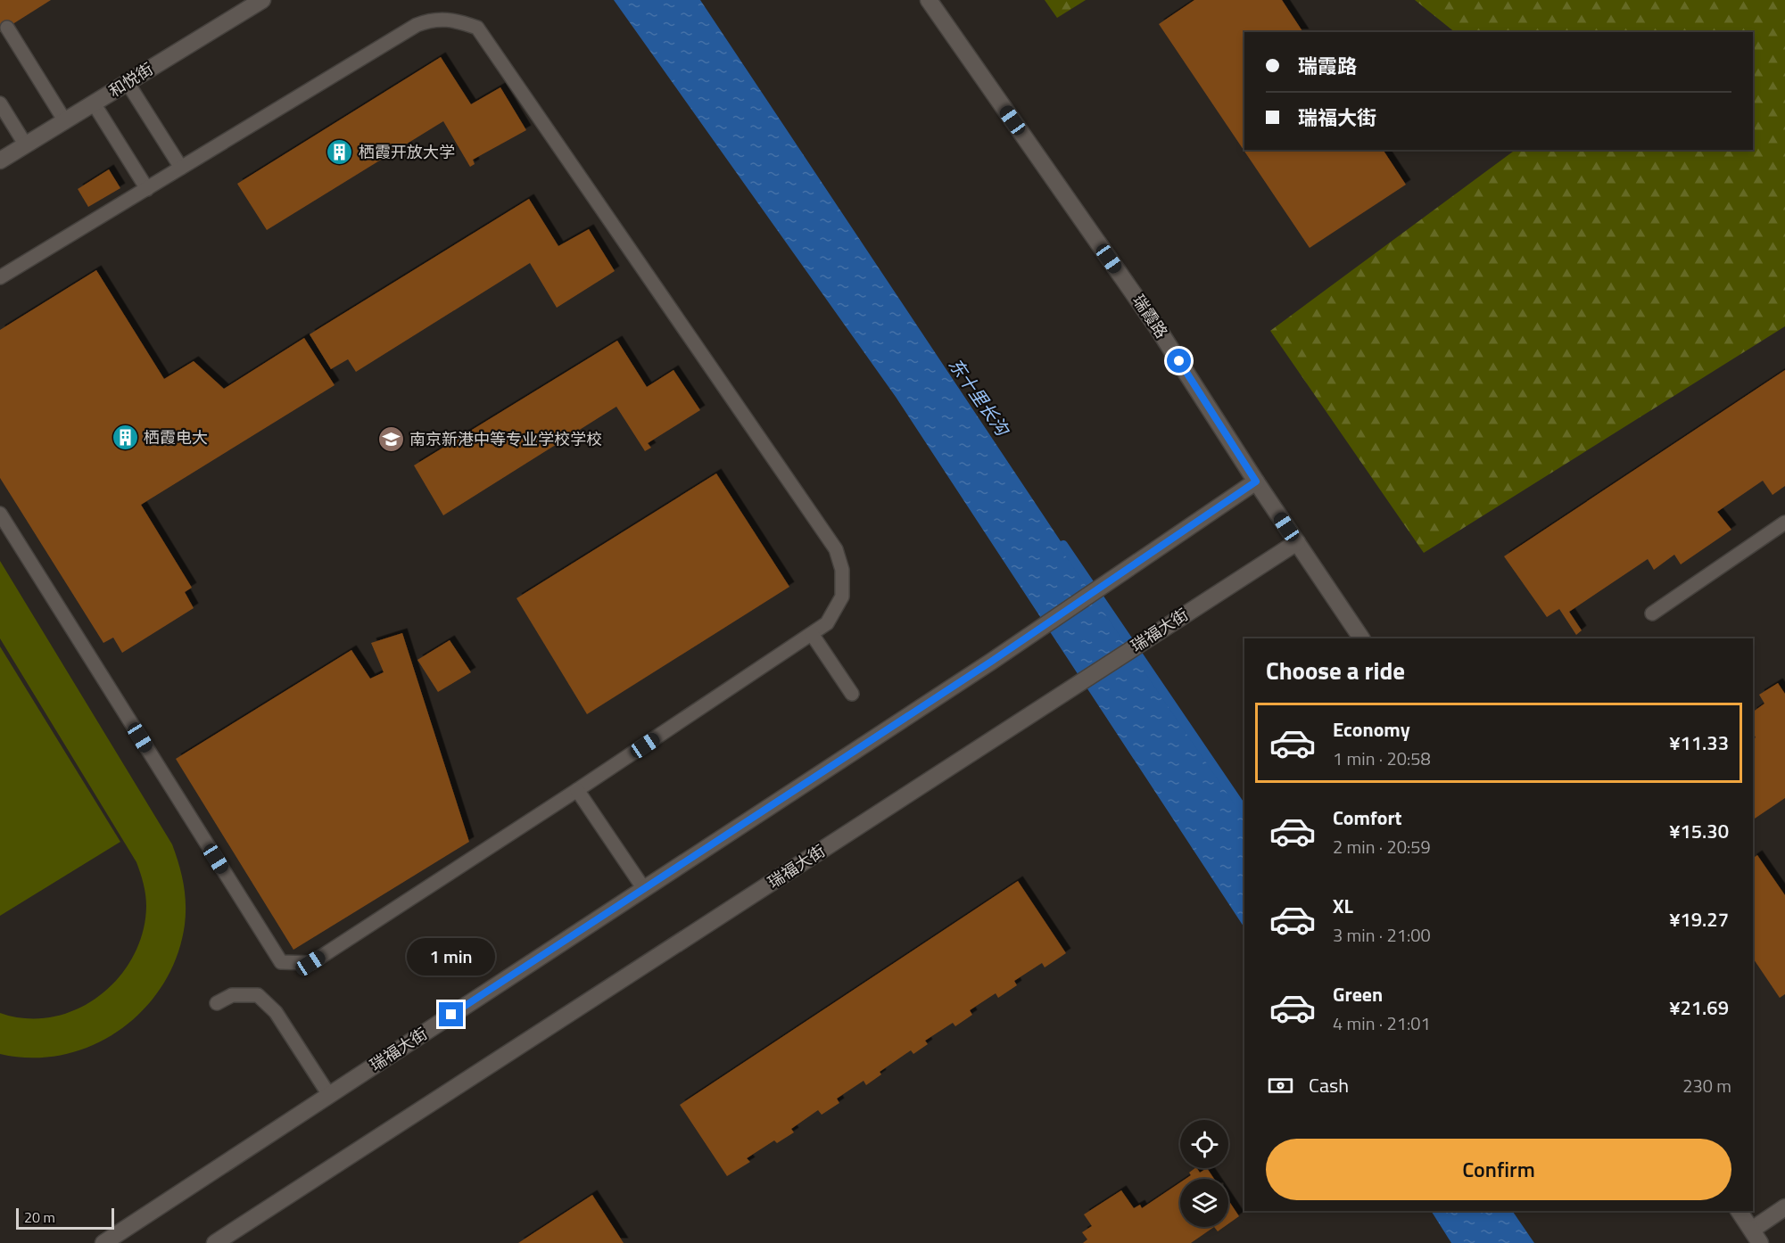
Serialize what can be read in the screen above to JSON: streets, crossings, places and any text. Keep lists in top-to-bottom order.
{
  "streets": {
    "street": ["和悦街", "瑞霞路", "瑞福大街"]
  },
  "crossings": [
    ["瑞霞路", "瑞福大街"]
  ],
  "water": ["东十里长沟"],
  "places": {
    "building": ["栖霞开放大学", "栖霞电大"],
    "school or university": ["南京新港中等专业学校学校"]
  },
  "scale_bar": "20 m",
  "page": {
    "banner": ["瑞霞路", "瑞福大街"],
    "heading": "Choose a ride",
    "list": [
      {
        "name": "Economy",
        "note": "1 min · 20:58",
        "value": "¥11.33"
      },
      {
        "name": "Comfort",
        "note": "2 min · 20:59",
        "value": "¥15.30"
      },
      {
        "name": "XL",
        "note": "3 min · 21:00",
        "value": "¥19.27"
      },
      {
        "name": "Green",
        "note": "4 min · 21:01",
        "value": "¥21.69"
      }
    ],
    "bubble": "1 min",
    "pay": ["Cash", "230 m"],
    "buttons": "Confirm",
    "scale": "20 m"
  }
}
